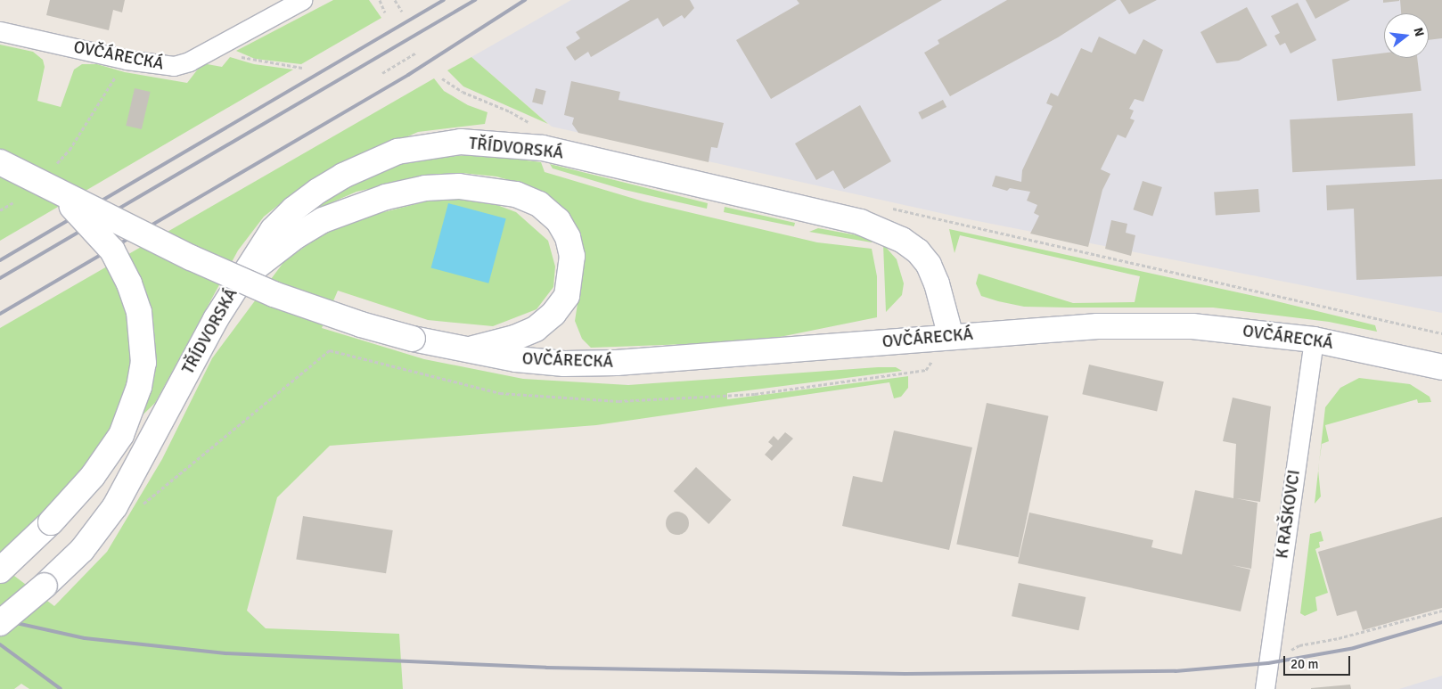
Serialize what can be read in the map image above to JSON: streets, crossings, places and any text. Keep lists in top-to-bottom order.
{
  "streets": {
    "main road": ["OVČÁRECKÁ", "TŘÍDVORSKÁ"],
    "street": ["K RAŠKOVCI"]
  },
  "crossings": [
    ["OVČÁRECKÁ", "TŘÍDVORSKÁ"],
    ["OVČÁRECKÁ", "K RAŠKOVCI"]
  ],
  "scale_bar": "20 m",
  "north": "right"
}
